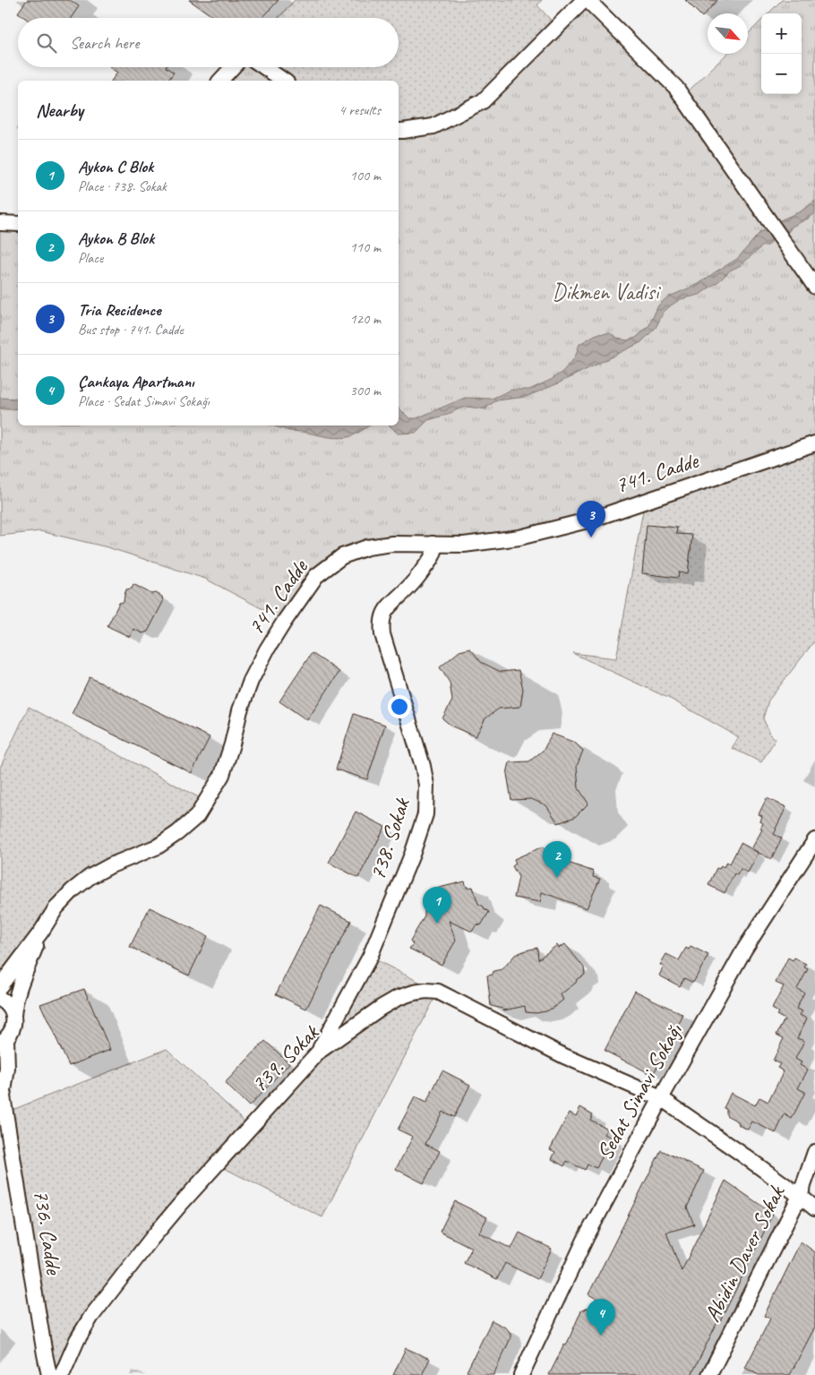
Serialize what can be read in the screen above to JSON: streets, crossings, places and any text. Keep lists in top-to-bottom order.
{
  "streets": {
    "street": [
      "741. Cadde",
      "738. Sokak",
      "739. Sokak",
      "Sedat Simavi Sokağı",
      "736. Cadde",
      "Abidin Daver Sokak"
    ]
  },
  "crossings": [
    ["741. Cadde", "738. Sokak"],
    ["741. Cadde", "736. Cadde"],
    ["738. Sokak", "739. Sokak"],
    ["739. Sokak", "Sedat Simavi Sokağı"],
    ["739. Sokak", "Abidin Daver Sokak"]
  ],
  "parks": ["Dikmen Vadisi"],
  "north": "bottom right",
  "page": {
    "map_buttons": ["+", "−"],
    "search": "Search here",
    "heading": ["Nearby", "4 results"],
    "list": [
      {
        "mark": "1",
        "name": "Aykon C Blok",
        "note": "Place · 738. Sokak",
        "value": "100 m"
      },
      {
        "mark": "2",
        "name": "Aykon B Blok",
        "note": "Place",
        "value": "110 m"
      },
      {
        "mark": "3",
        "name": "Tria Recidence",
        "note": "Bus stop · 741. Cadde",
        "value": "120 m"
      },
      {
        "mark": "4",
        "name": "Çankaya Apartmanı",
        "note": "Place · Sedat Simavi Sokağı",
        "value": "300 m"
      }
    ],
    "pins": [
      "3",
      "2",
      "1",
      "4"
    ]
  }
}
